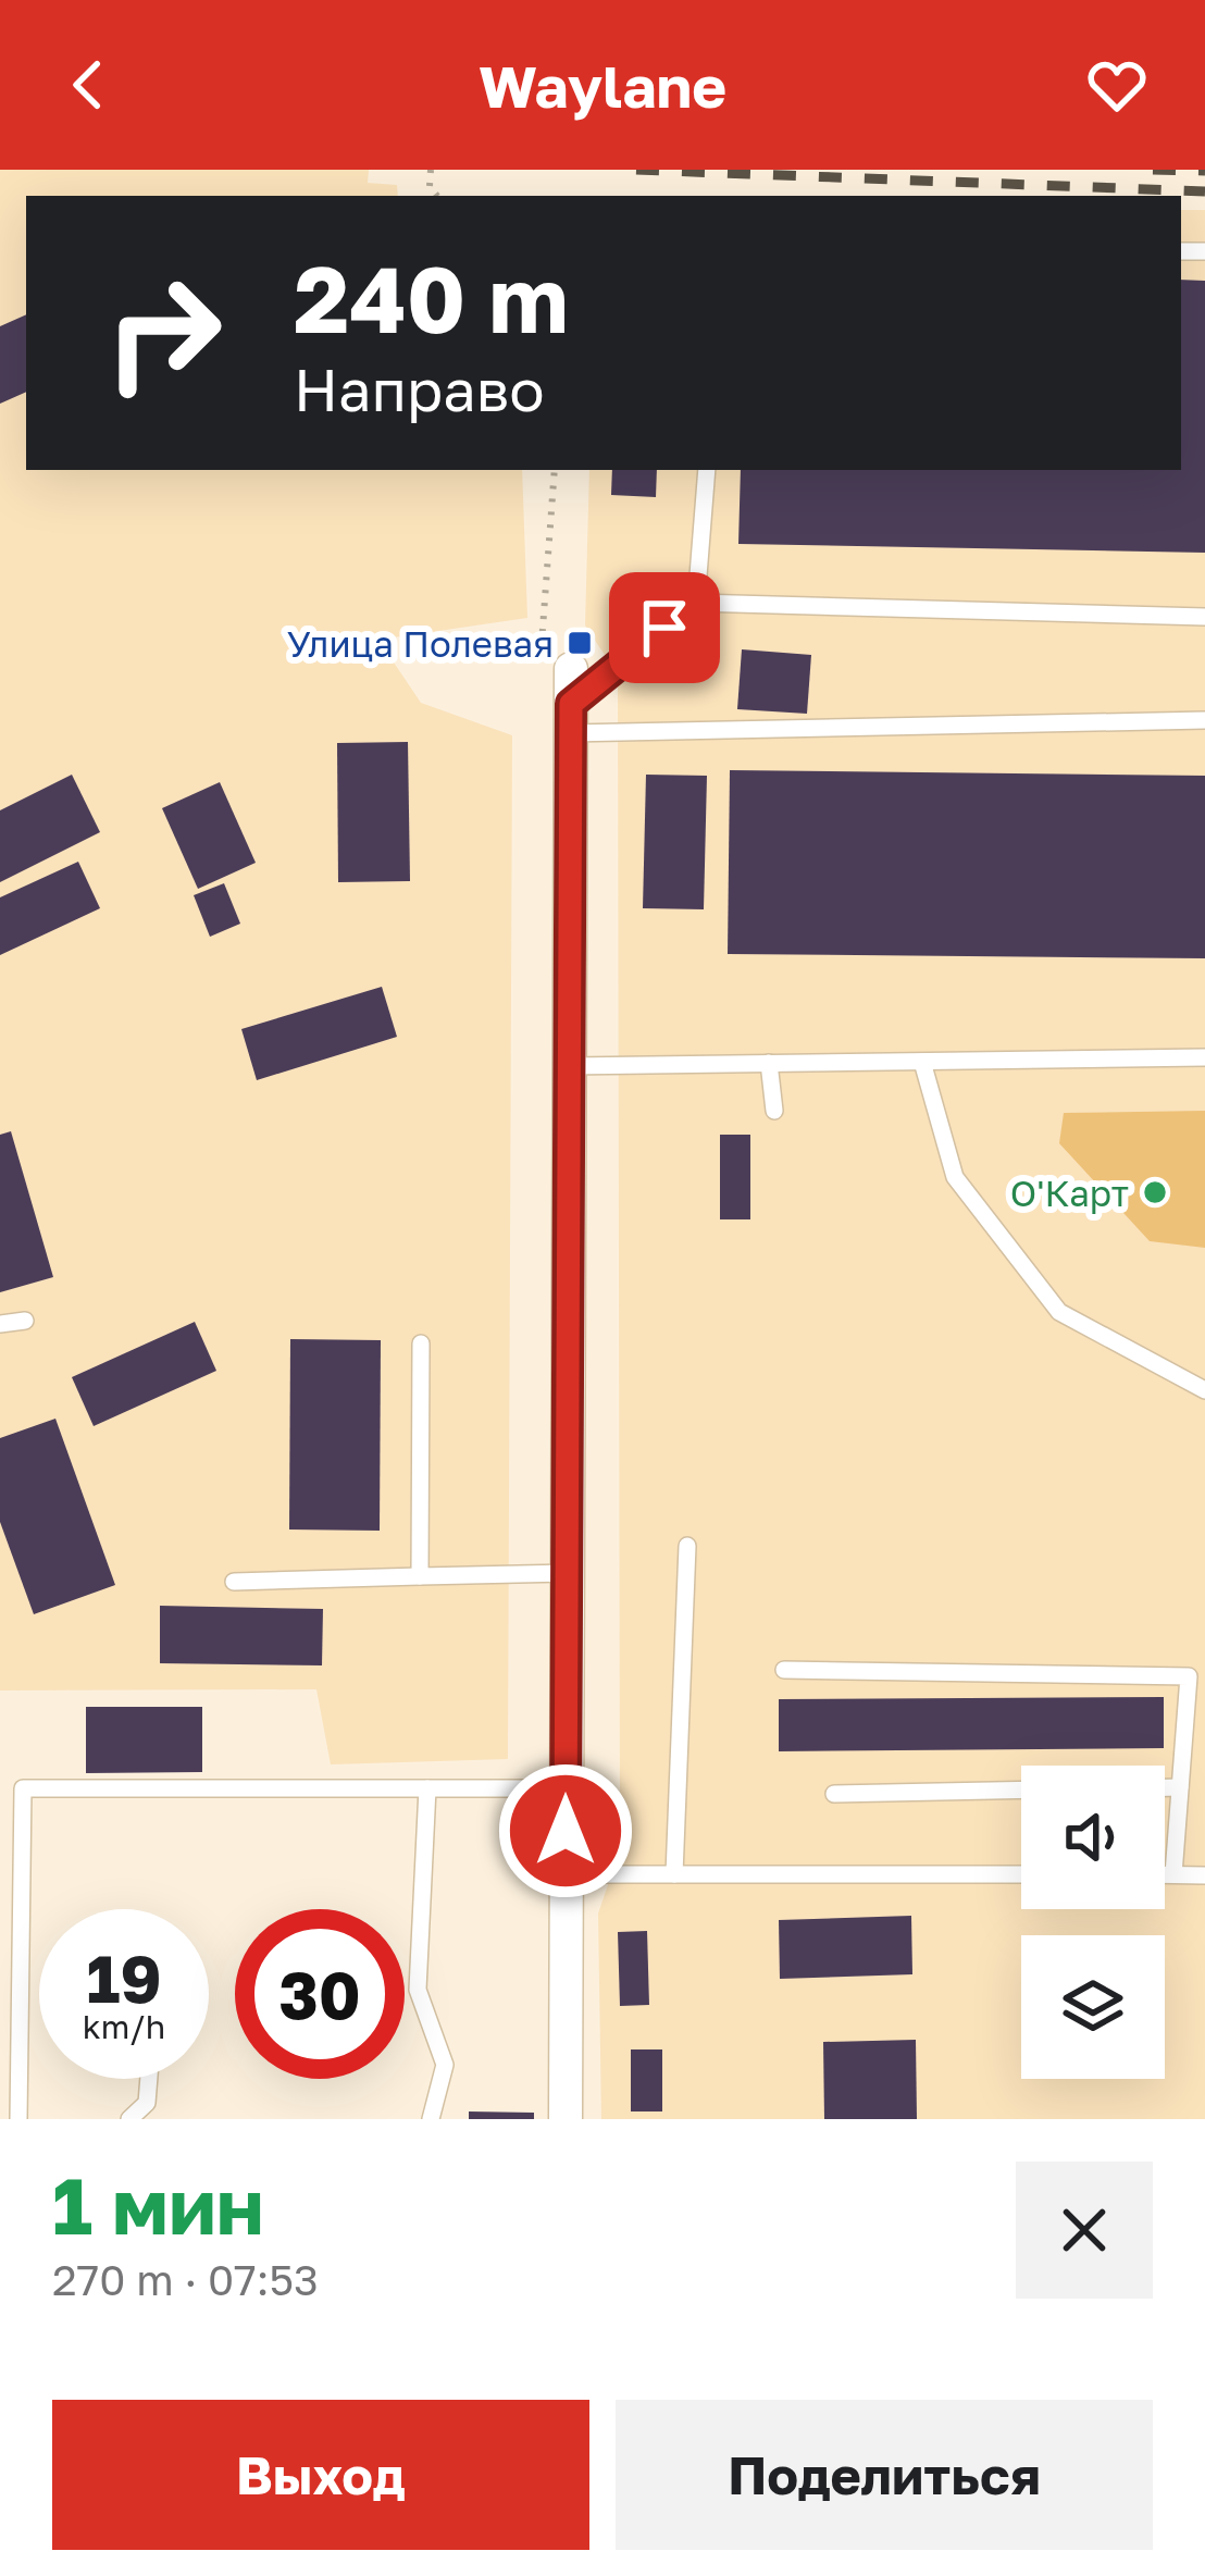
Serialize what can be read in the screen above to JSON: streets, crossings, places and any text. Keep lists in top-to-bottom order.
{
  "places": {
    "transit": ["Улица Полевая"],
    "other": ["О'Карт"]
  },
  "page": {
    "header": "Waylane",
    "turn": ["240 m", "Направо"],
    "speed": "19 km/h",
    "limit": "30",
    "heading": ["1 мин", "270 m · 07:53"],
    "buttons": ["Выход", "Поделиться"]
  }
}
